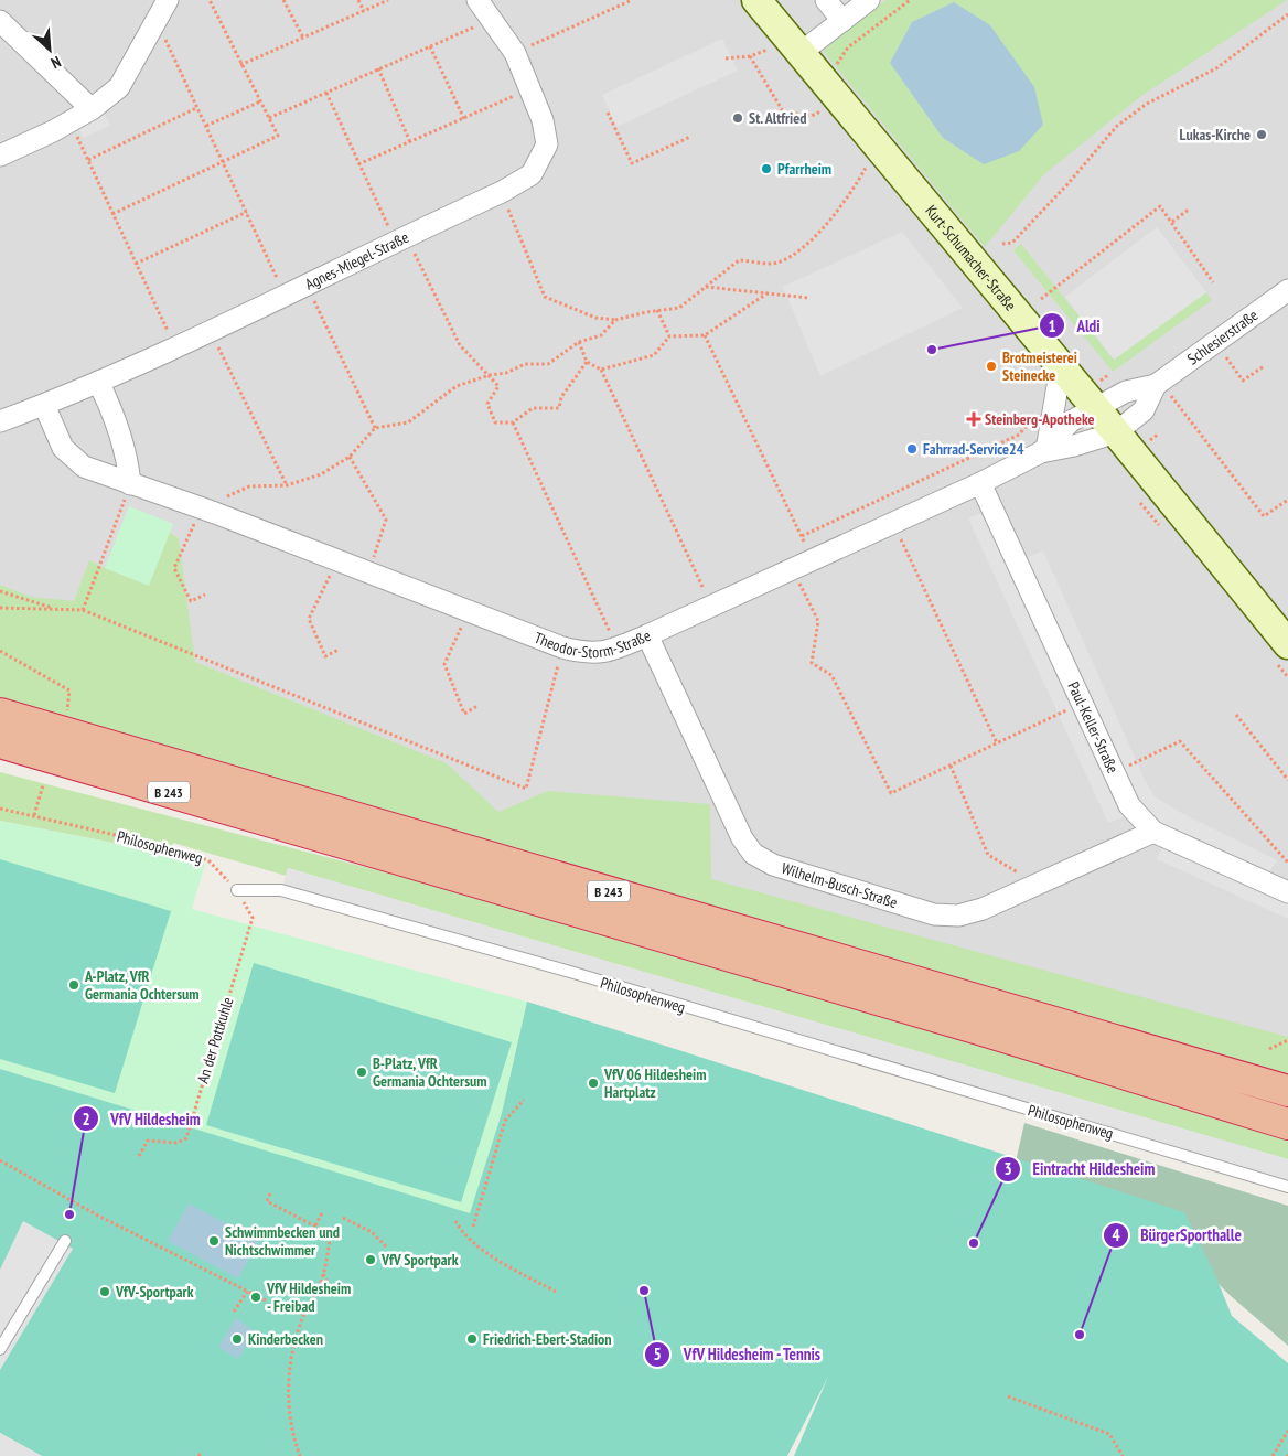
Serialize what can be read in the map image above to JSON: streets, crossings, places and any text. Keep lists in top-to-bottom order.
{
  "streets": {
    "highway": ["B 243"],
    "main road": ["Kurt-Schumacher-Straße"],
    "street": [
      "Agnes-Miegel-Straße",
      "Schlesierstraße",
      "Theodor-Storm-Straße",
      "Paul-Keller-Straße",
      "Wilhelm-Busch-Straße"
    ],
    "lane": ["Philosophenweg"],
    "path": ["An der Pottkuhle"]
  },
  "crossings": [
    ["Kurt-Schumacher-Straße", "Schlesierstraße"],
    ["Kurt-Schumacher-Straße", "Theodor-Storm-Straße"],
    ["Agnes-Miegel-Straße", "Theodor-Storm-Straße"],
    ["Schlesierstraße", "Theodor-Storm-Straße"],
    ["Theodor-Storm-Straße", "Paul-Keller-Straße"],
    ["Theodor-Storm-Straße", "Wilhelm-Busch-Straße"],
    ["Paul-Keller-Straße", "Wilhelm-Busch-Straße"],
    ["Philosophenweg", "An der Pottkuhle"]
  ],
  "places": {
    "other": [
      "St. Altfried",
      "Lukas-Kirche",
      "Pfarrheim",
      "Aldi",
      "Brotmeisterei Steinecke",
      "Fahrrad-Service24",
      "A-Platz, VfR Germania Ochtersum",
      "B-Platz, VfR Germania Ochtersum",
      "VfV 06 Hildesheim Hartplatz",
      "VfV Hildesheim",
      "Schwimmbecken und Nichtschwimmer",
      "Eintracht Hildesheim",
      "VfV Sportpark",
      "VfV Hildesheim - Tennis",
      "VfV-Sportpark",
      "VfV Hildesheim - Freibad",
      "BürgerSporthalle",
      "Kinderbecken",
      "Friedrich-Ebert-Stadion"
    ],
    "health": ["Steinberg-Apotheke"]
  },
  "north": "bottom right"
}
